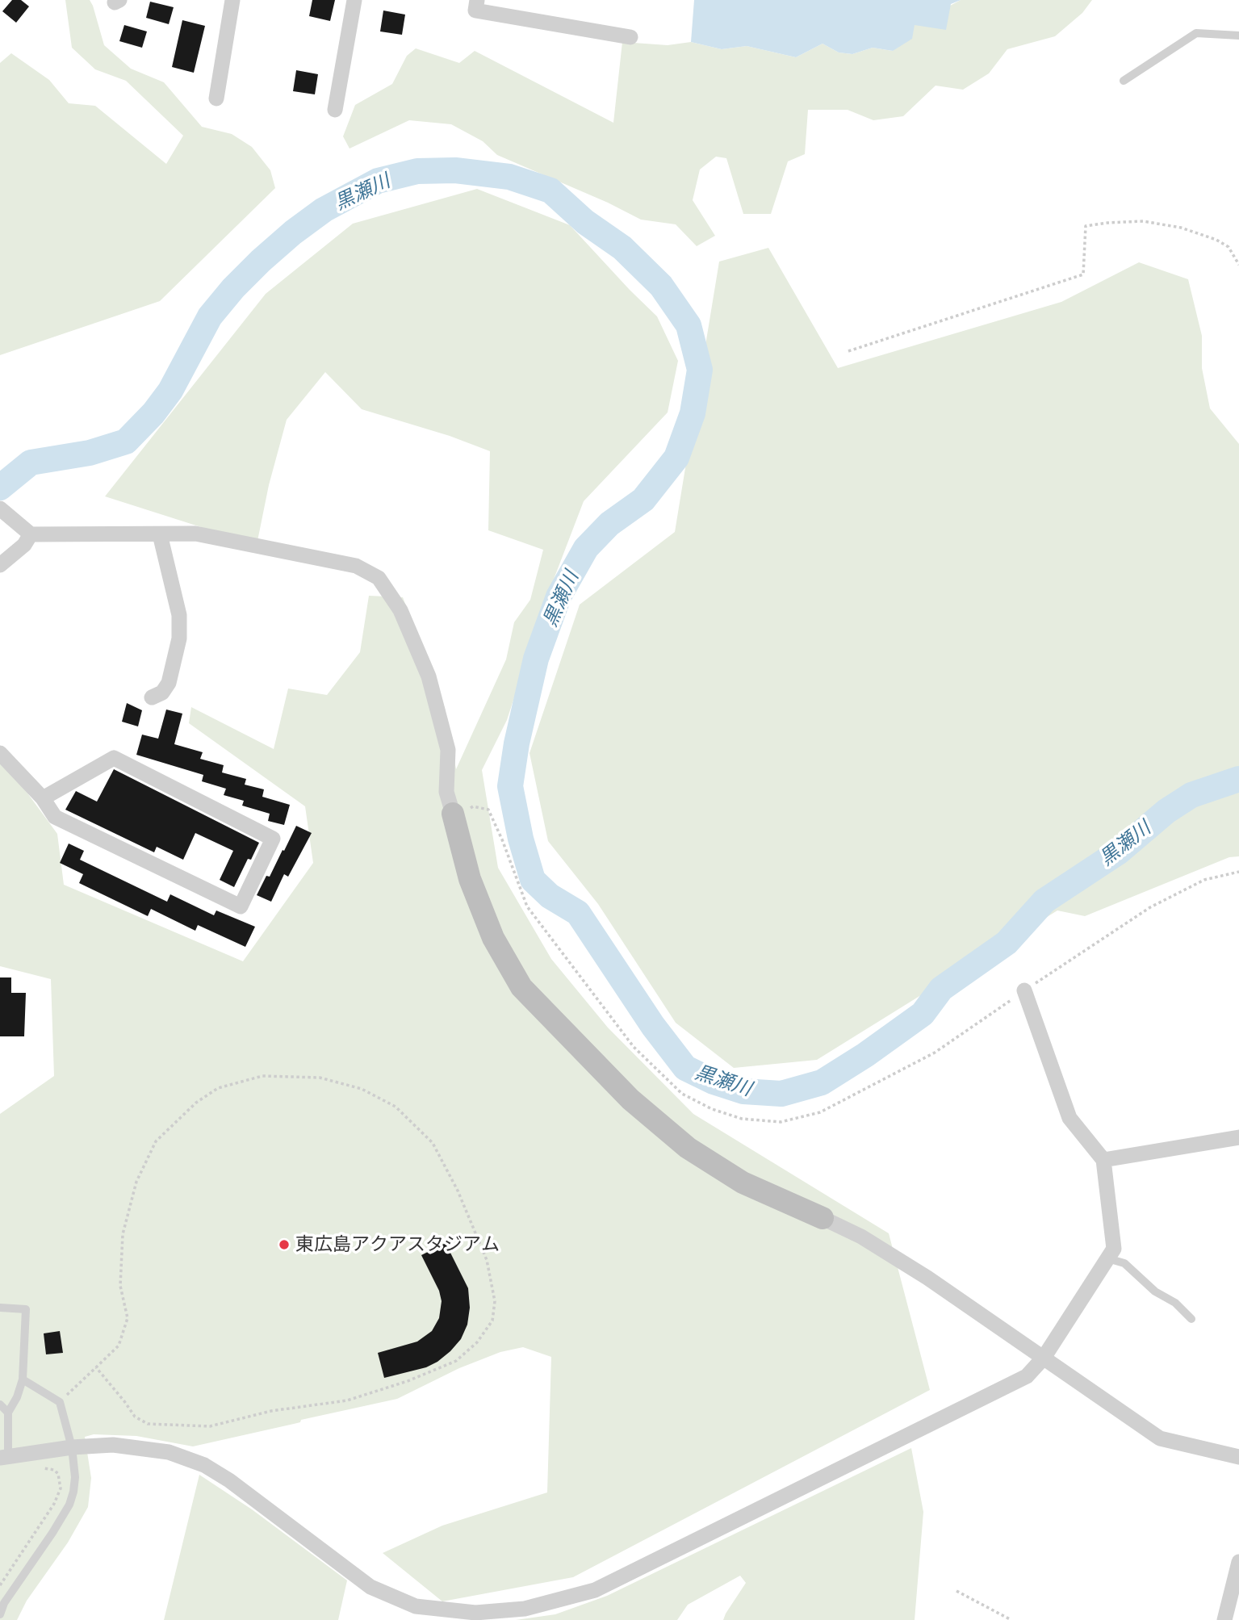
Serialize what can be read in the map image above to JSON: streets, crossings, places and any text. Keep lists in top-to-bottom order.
{
  "water": ["黒瀬川"],
  "places": ["東広島アクアスタジアム"]
}
